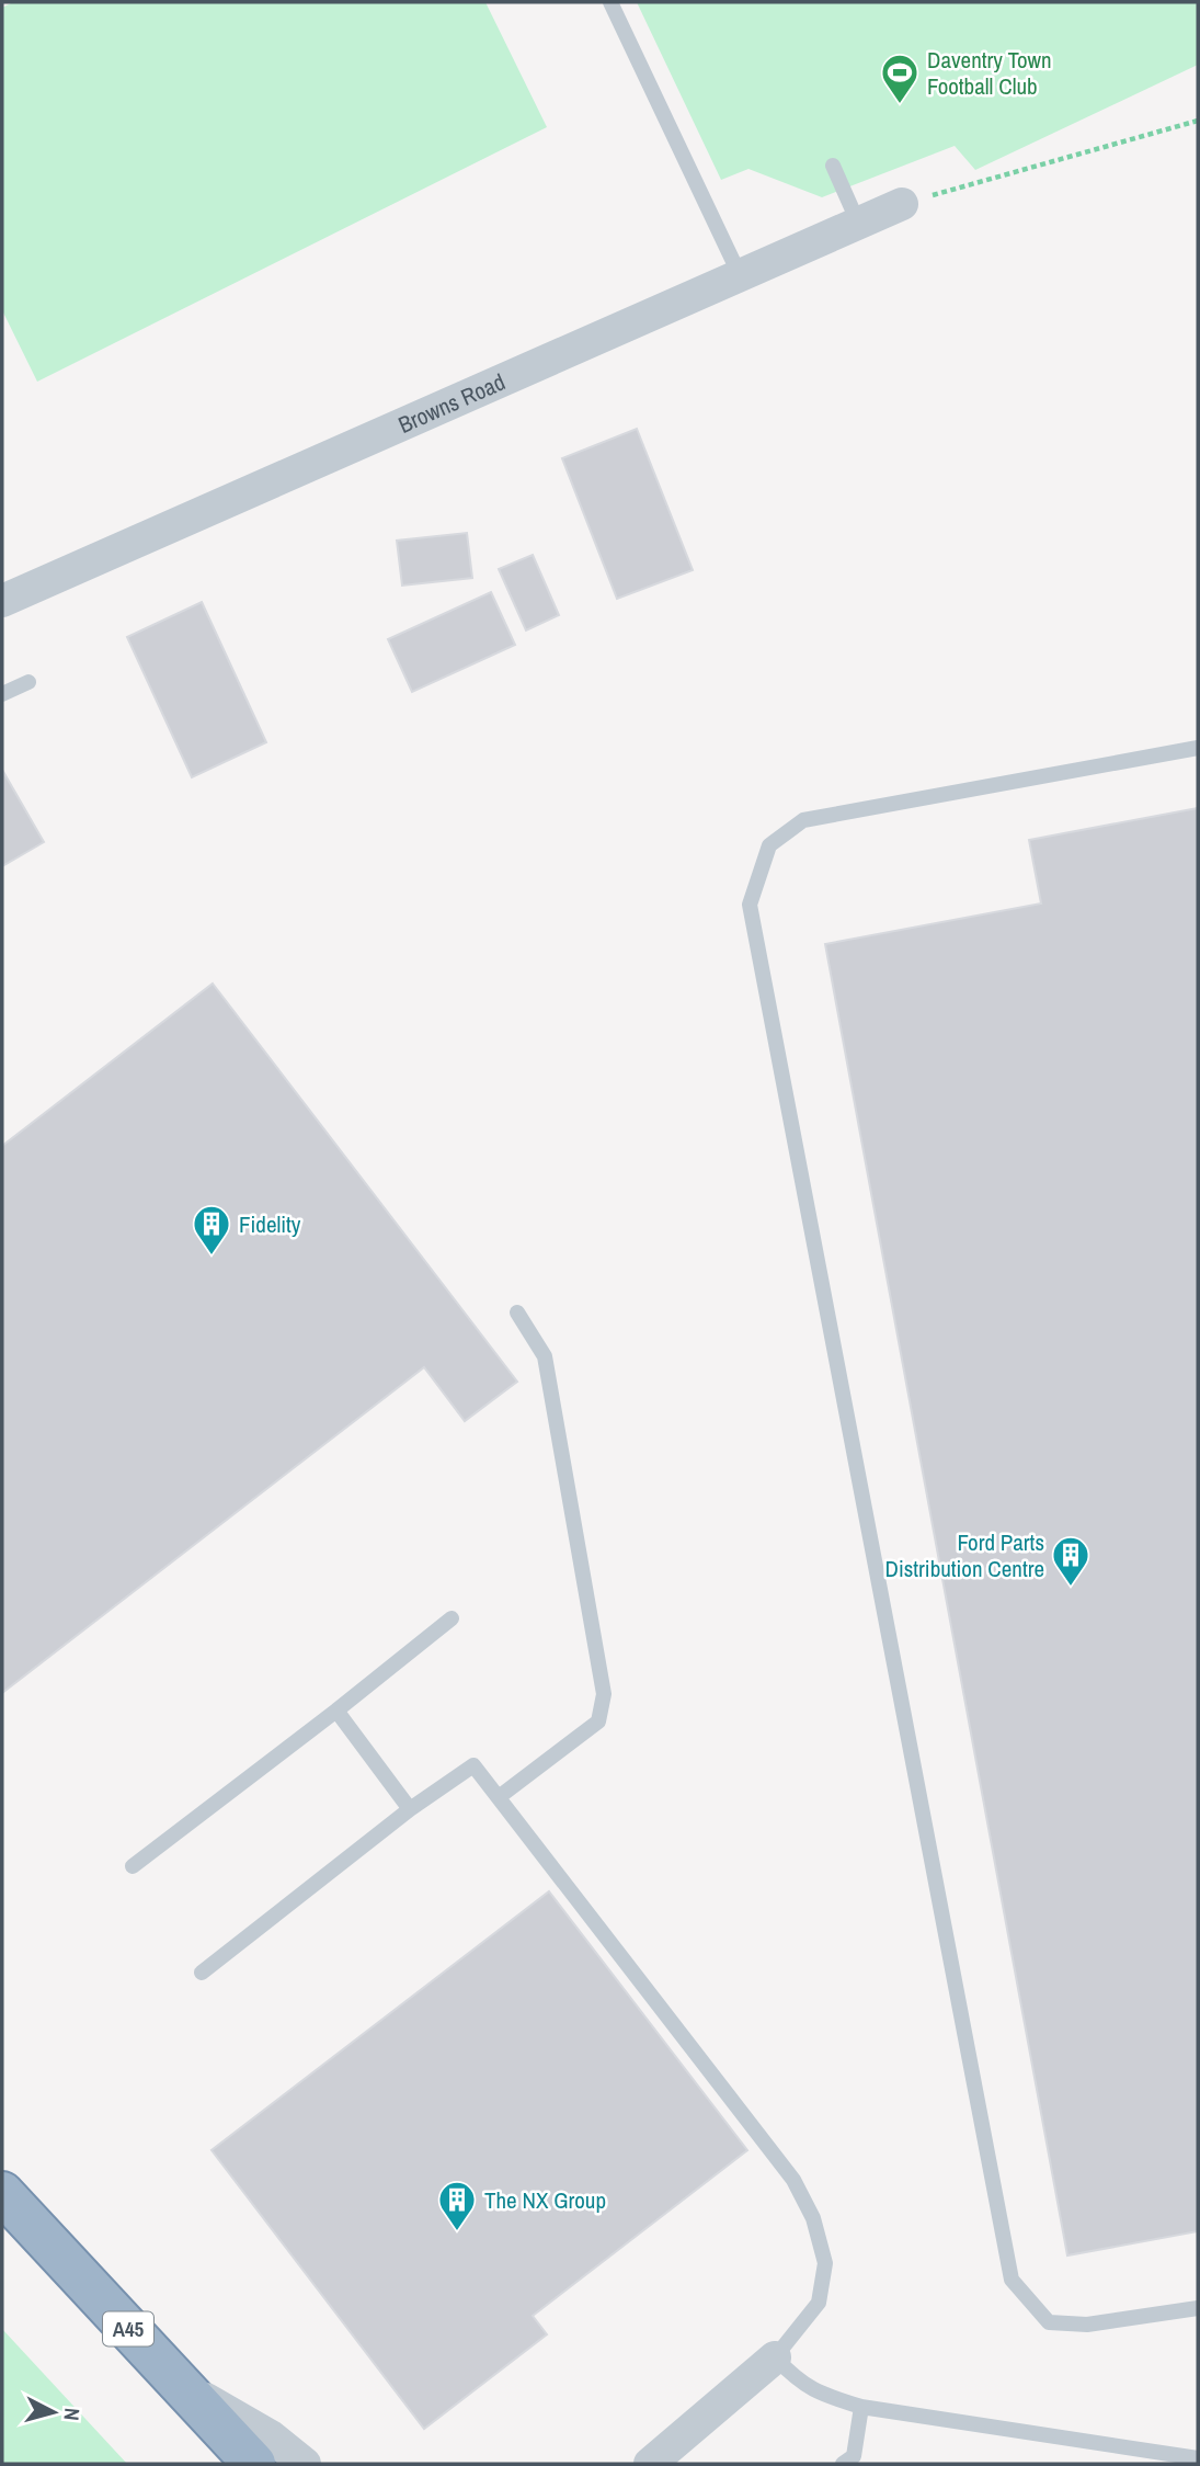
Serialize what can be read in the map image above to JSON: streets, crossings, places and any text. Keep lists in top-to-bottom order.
{
  "streets": {
    "highway": ["A45"],
    "street": ["Browns Road"]
  },
  "places": {
    "sports": ["Daventry Town Football Club"],
    "building": ["Fidelity", "Ford Parts Distribution Centre", "The NX Group"]
  },
  "north": "right"
}
